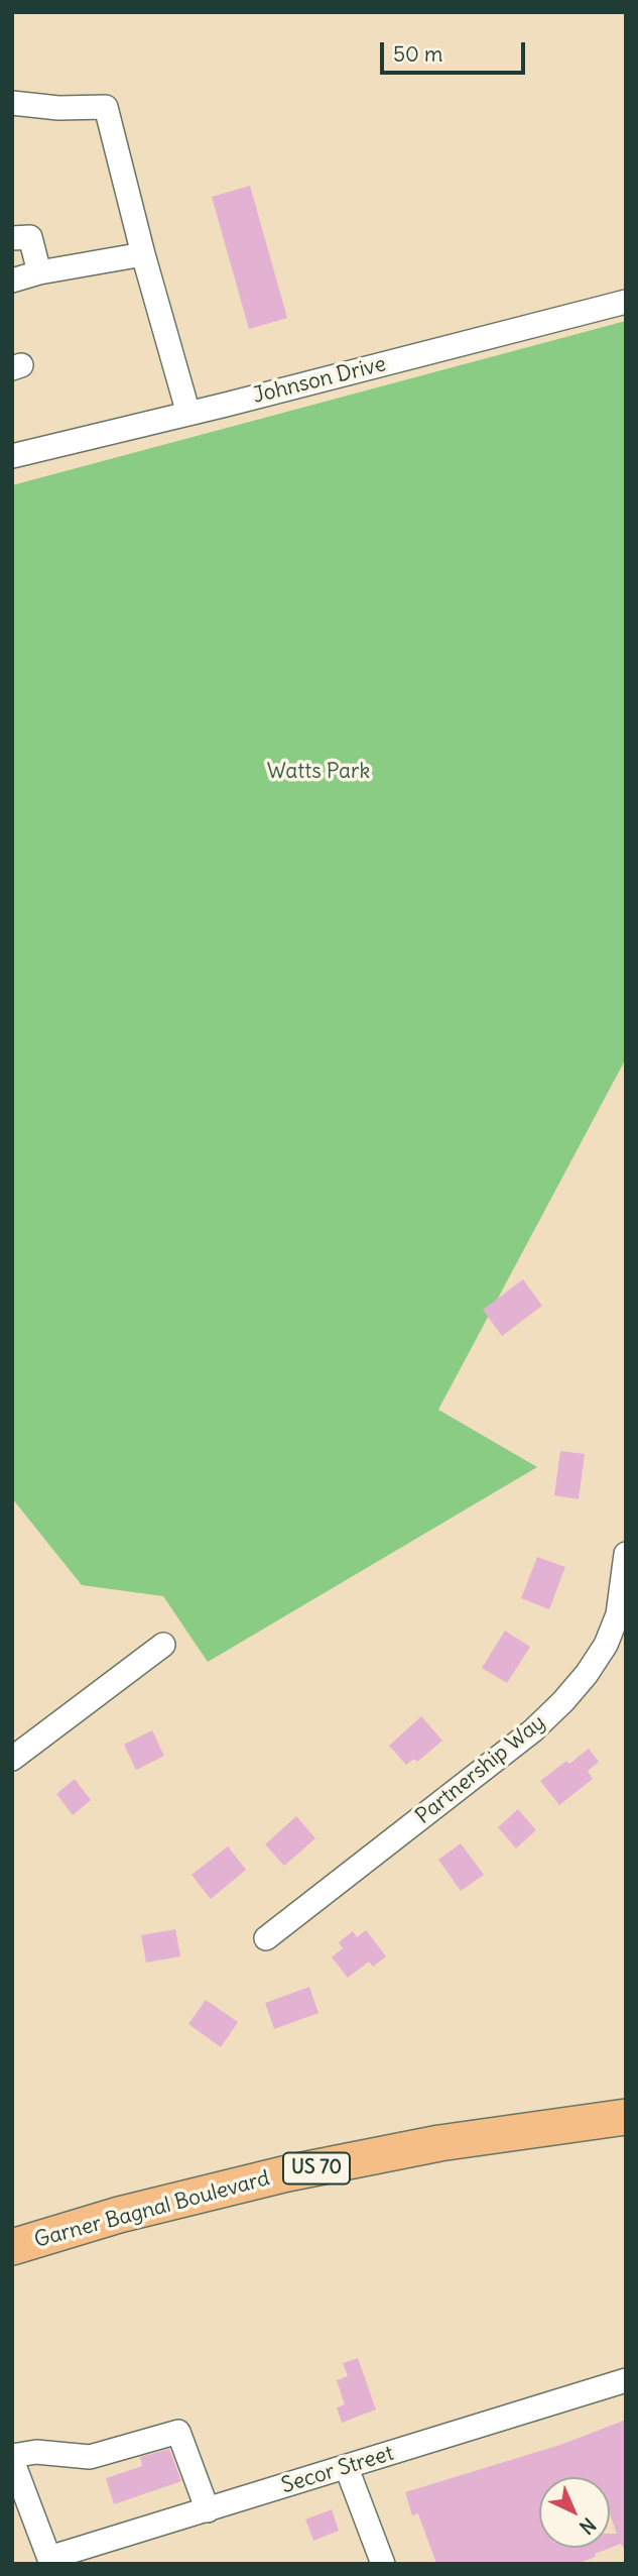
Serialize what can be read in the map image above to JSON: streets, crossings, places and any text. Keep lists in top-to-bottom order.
{
  "streets": {
    "highway": ["US 70", "Garner Bagnal Boulevard"],
    "street": ["Johnson Drive", "Partnership Way", "Secor Street"]
  },
  "parks": ["Watts Park"],
  "scale_bar": "50 m",
  "north": "bottom right"
}
